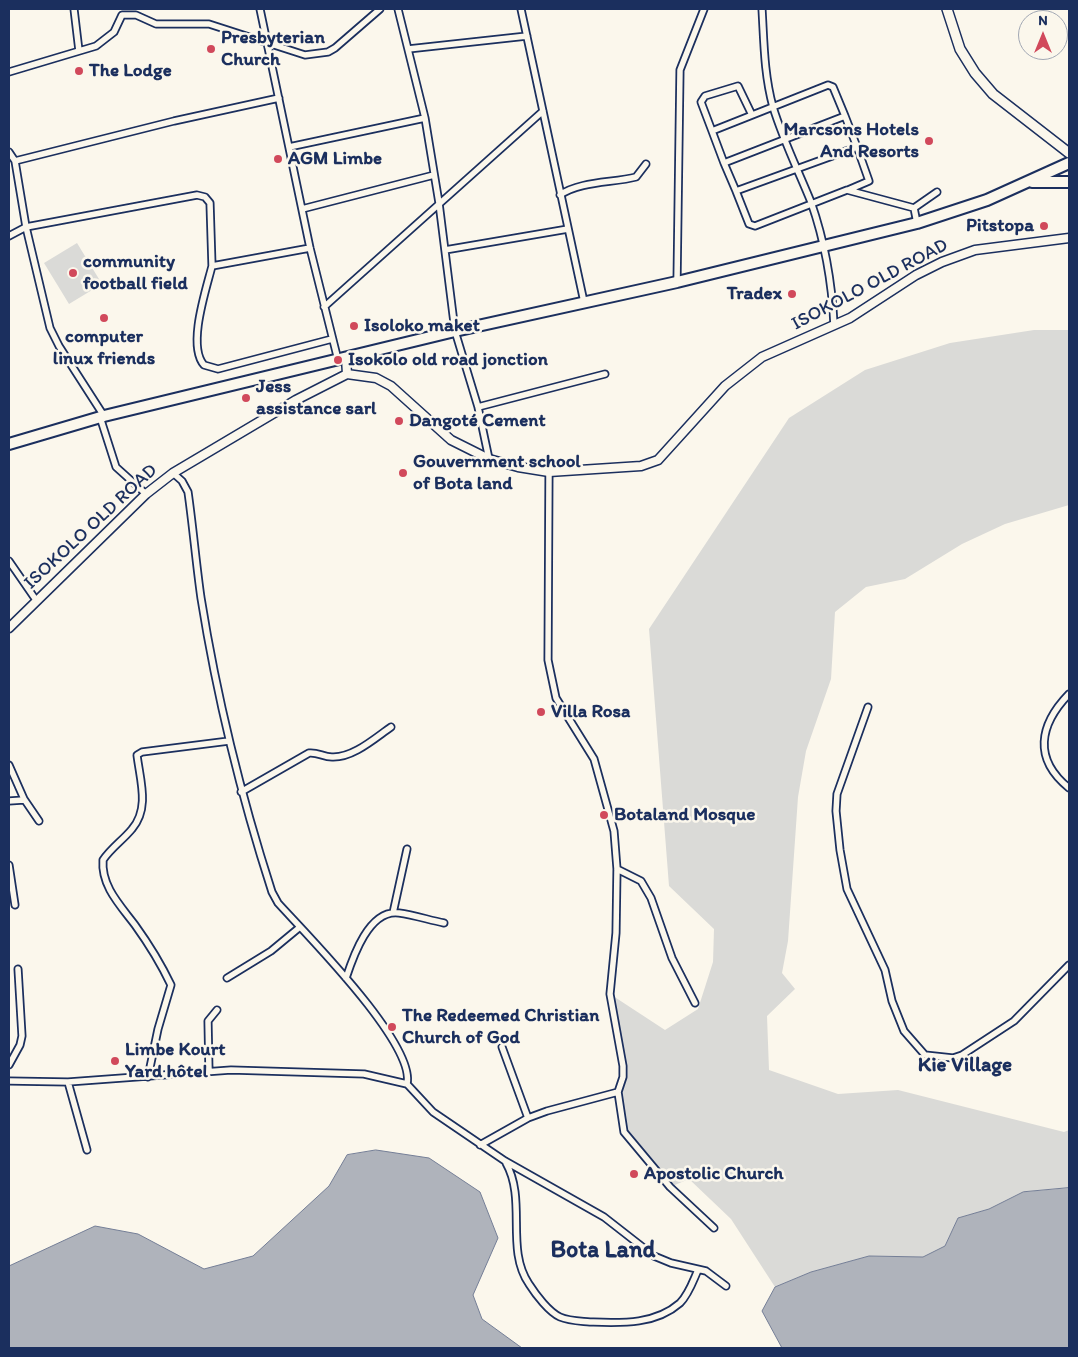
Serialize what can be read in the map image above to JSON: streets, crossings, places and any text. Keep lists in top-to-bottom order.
{
  "streets": {
    "street": ["ISOKOLO OLD ROAD"]
  },
  "districts": ["Kie Village", "Bota Land"],
  "places": [
    "Presbyterian Church",
    "The Lodge",
    "Marcsons Hotels And Resorts",
    "AGM Limbe",
    "Pitstopa",
    "community football field",
    "Tradex",
    "computer linux friends",
    "Isoloko maket",
    "Isokolo old road jonction",
    "Jess assistance sarl",
    "Dangoté Cement",
    "Gouvernment school of Bota land",
    "Villa Rosa",
    "Botaland Mosque",
    "The Redeemed Christian Church of God",
    "Limbe Kourt Yard hôtel",
    "Apostolic Church"
  ],
  "north": "top"
}
